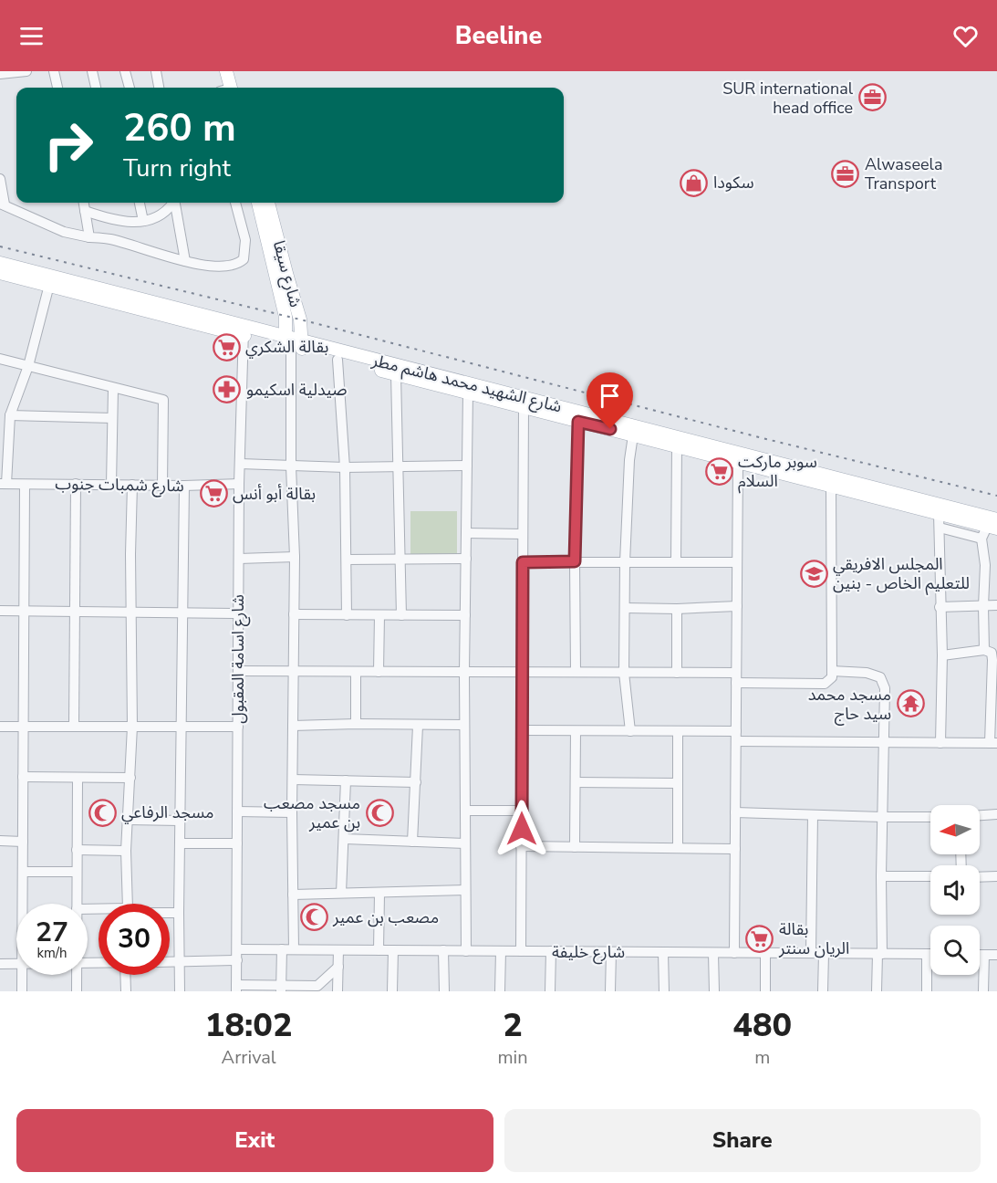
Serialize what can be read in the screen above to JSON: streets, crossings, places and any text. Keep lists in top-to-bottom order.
{
  "streets": {
    "main road": ["شارع سيقا", "شارع الشهيد محمد هاشم مطر"],
    "street": ["شارع شمبات جنوب", "شارع اسامة المقبول", "شارع خليفة"]
  },
  "crossings": [
    ["شارع سيقا", "شارع الشهيد محمد هاشم مطر"],
    ["شارع الشهيد محمد هاشم مطر", "شارع اسامة المقبول"],
    ["شارع شمبات جنوب", "شارع اسامة المقبول"],
    ["شارع اسامة المقبول", "شارع خليفة"]
  ],
  "places": {
    "office": ["SUR international head office", "Alwaseela Transport"],
    "shop": ["سكودا"],
    "supermarket": [
      "بقالة الشكري",
      "سوبر ماركت السلام",
      "بقالة أبو أنس",
      "بقالة الريان سنتر"
    ],
    "pharmacy": ["صيدلية اسكيمو"],
    "school or university": ["المجلس الافريقي للتعليم الخاص - بنين"],
    "temple": ["مسجد محمد سيد حاج"],
    "mosque": ["مسجد الرفاعي", "مسجد مصعب بن عمير", "مصعب بن عمير"]
  },
  "north": "left",
  "page": {
    "header": "Beeline",
    "turn": ["260 m", "Turn right"],
    "speed": "27 km/h",
    "limit": "30",
    "eta": [
      "18:02",
      "Arrival",
      "2",
      "min",
      "480",
      "m"
    ],
    "buttons": ["Exit", "Share"]
  }
}
